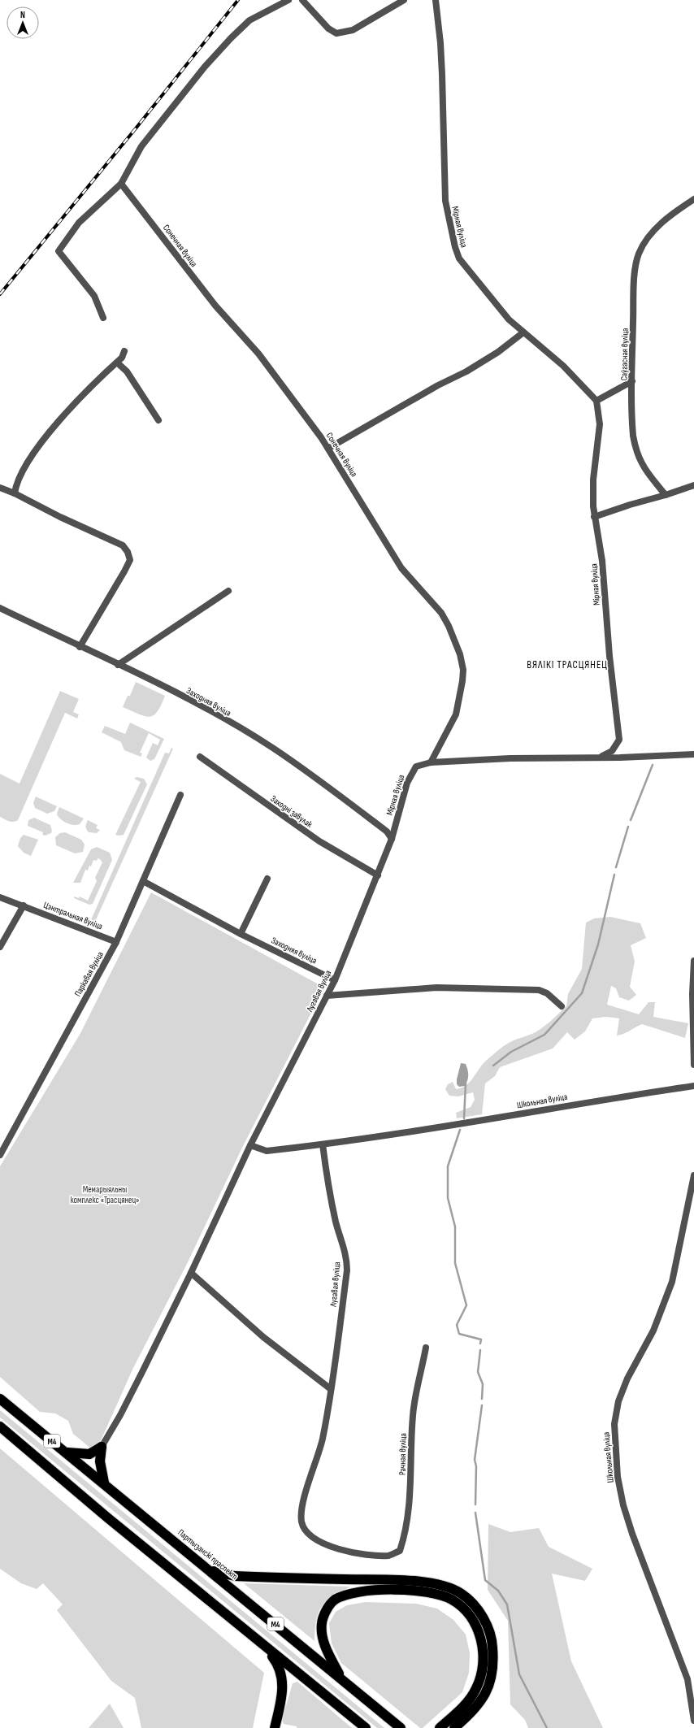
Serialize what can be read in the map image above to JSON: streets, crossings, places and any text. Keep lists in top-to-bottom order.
{
  "streets": {
    "highway": ["М4", "Партызанскі праспект"],
    "street": [
      "Мірная вуліца",
      "Сонечная вуліца",
      "Саўгасная вуліца",
      "Заходняя вуліца",
      "Заходні завулак",
      "Цэнтральная вуліца",
      "Паркавая вуліца",
      "Лугавая вуліца",
      "Школьная вуліца",
      "Рачная вуліца"
    ]
  },
  "crossings": [
    ["Мірная вуліца", "Сонечная вуліца"],
    ["Мірная вуліца", "Заходняя вуліца"],
    ["Мірная вуліца", "Лугавая вуліца"],
    ["Заходняя вуліца", "Паркавая вуліца"],
    ["Заходняя вуліца", "Лугавая вуліца"],
    ["Заходні завулак", "Лугавая вуліца"],
    ["Цэнтральная вуліца", "Паркавая вуліца"],
    ["Лугавая вуліца", "Школьная вуліца"],
    ["Лугавая вуліца", "Рачная вуліца"]
  ],
  "districts": ["ВЯЛІКІ ТРАСЦЯНЕЦ"],
  "parks": ["Мемарыяльны комплекс «Трасцянец»"],
  "north": "top"
}
